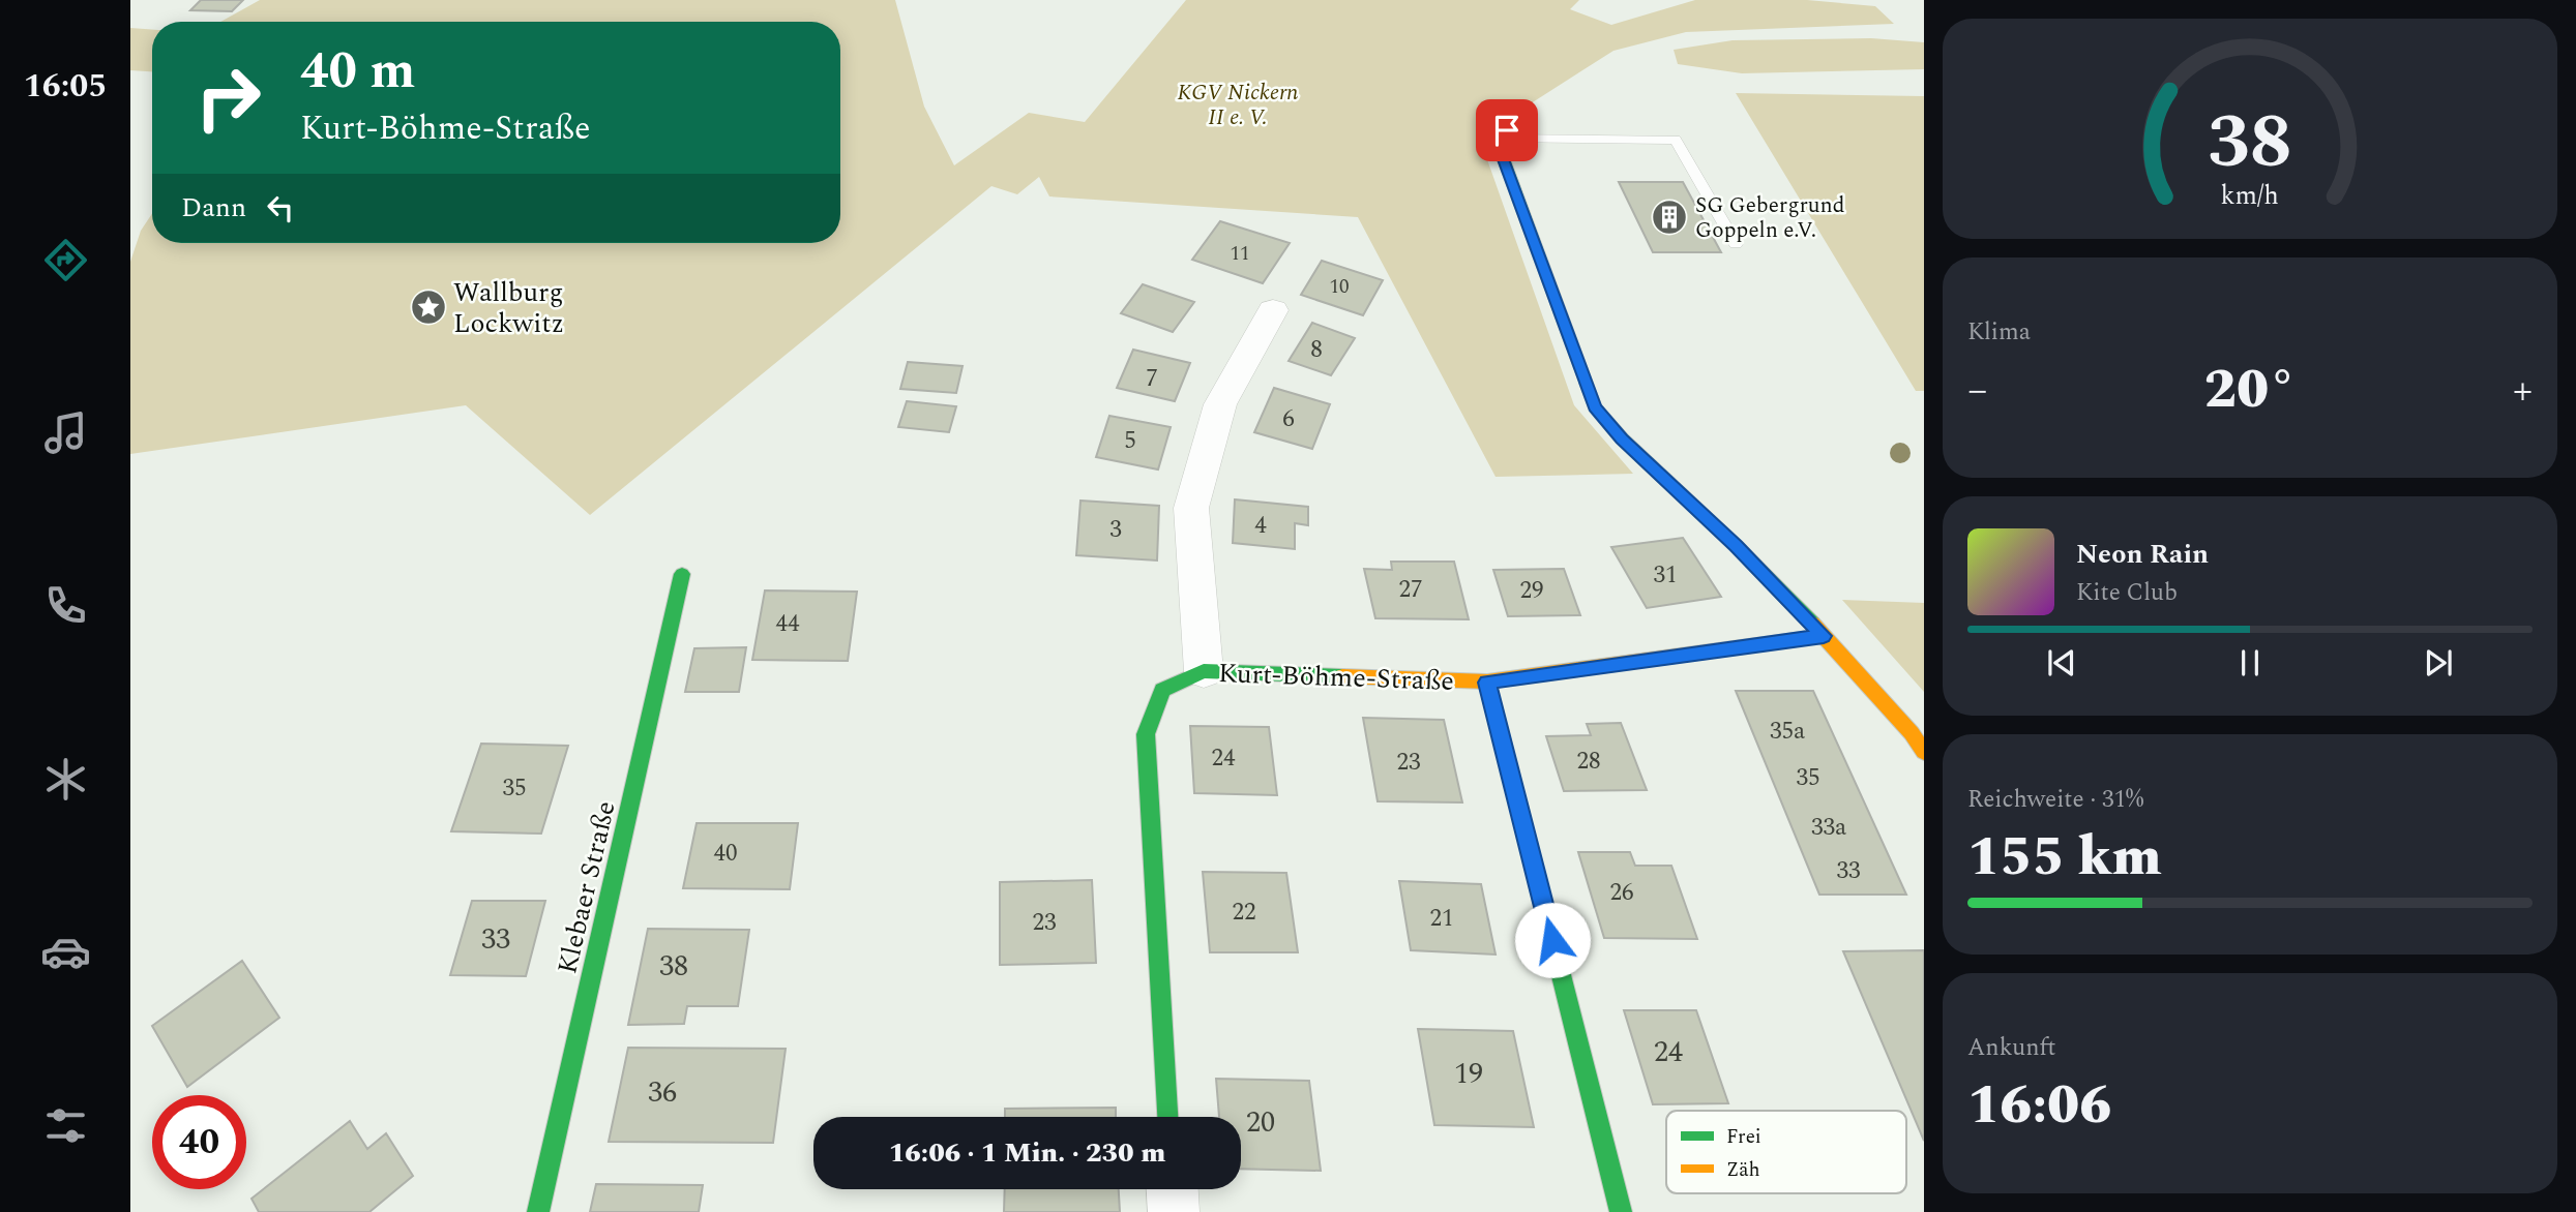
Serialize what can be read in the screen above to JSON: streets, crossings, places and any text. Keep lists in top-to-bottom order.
{
  "streets": {
    "street": ["Kurt-Böhme-Straße", "Klebaer Straße"]
  },
  "parks": ["KGV Nickern II e. V."],
  "places": {
    "building": ["SG Gebergrund Goppeln e.V."],
    "place": ["Wallburg Lockwitz"]
  },
  "house_numbers": [
    "11",
    "10",
    "8",
    "7",
    "6",
    "5",
    "4",
    "3",
    "31",
    "27",
    "29",
    "44",
    "35a",
    "24",
    "28",
    "23",
    "35",
    "35",
    "33a",
    "40",
    "33",
    "26",
    "22",
    "21",
    "23",
    "33",
    "38",
    "24",
    "19",
    "36",
    "20"
  ],
  "legend": ["Frei", "Zäh"],
  "page": {
    "tabs": "16:05",
    "turn": ["40 m", "Kurt-Böhme-Straße"],
    "then": "Dann",
    "tile": [
      "Klima",
      ["Reichweite · 31%", "155 km"],
      ["Ankunft", "16:06"]
    ],
    "heat": ["−", "20°", "+"],
    "song": ["Neon Rain", "Kite Club"],
    "limit": "40",
    "trip": "16:06 · 1 Min. · 230 m",
    "gauge": ["38", "km/h"]
  }
}
